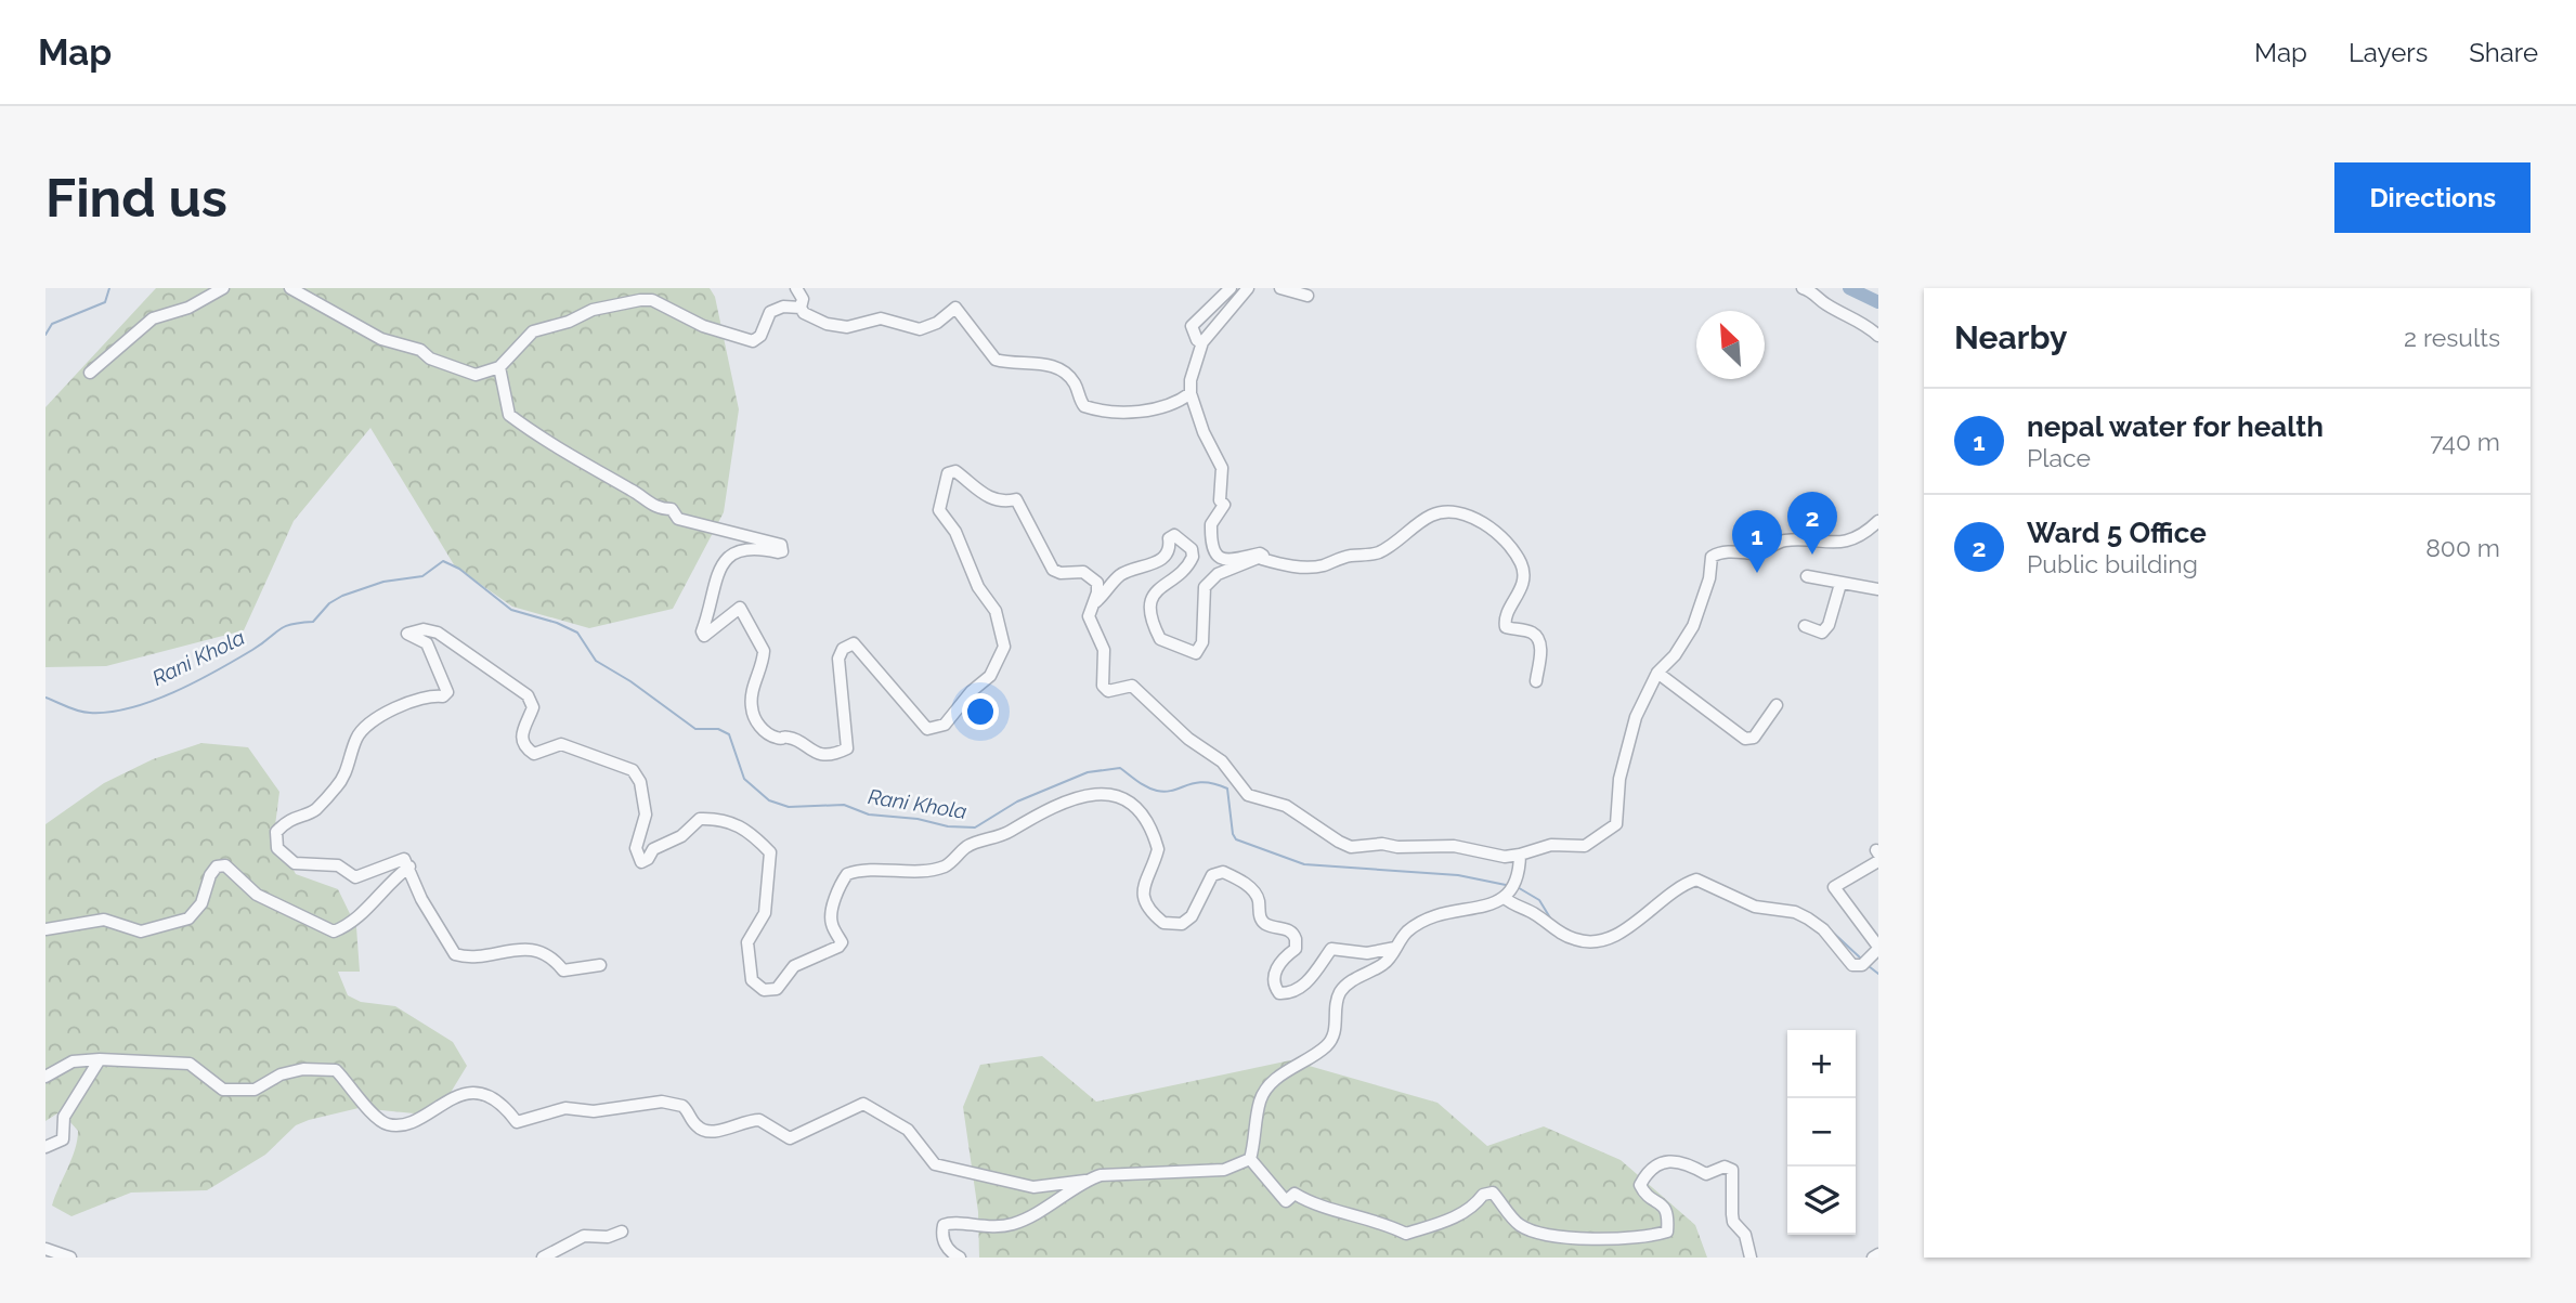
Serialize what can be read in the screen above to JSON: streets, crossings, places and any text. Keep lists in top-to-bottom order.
{
  "water": ["Rani Khola"],
  "north": "top left",
  "page": {
    "header": "Map",
    "nav": ["Map", "Layers", "Share"],
    "buttons": "Directions",
    "title": "Find us",
    "heading": ["Nearby", "2 results"],
    "list": [
      {
        "mark": "1",
        "name": "nepal water for health",
        "note": "Place",
        "value": "740 m"
      },
      {
        "mark": "2",
        "name": "Ward 5 Office",
        "note": "Public building",
        "value": "800 m"
      }
    ],
    "pins": ["2", "1"],
    "map_buttons": ["+", "−"]
  }
}
